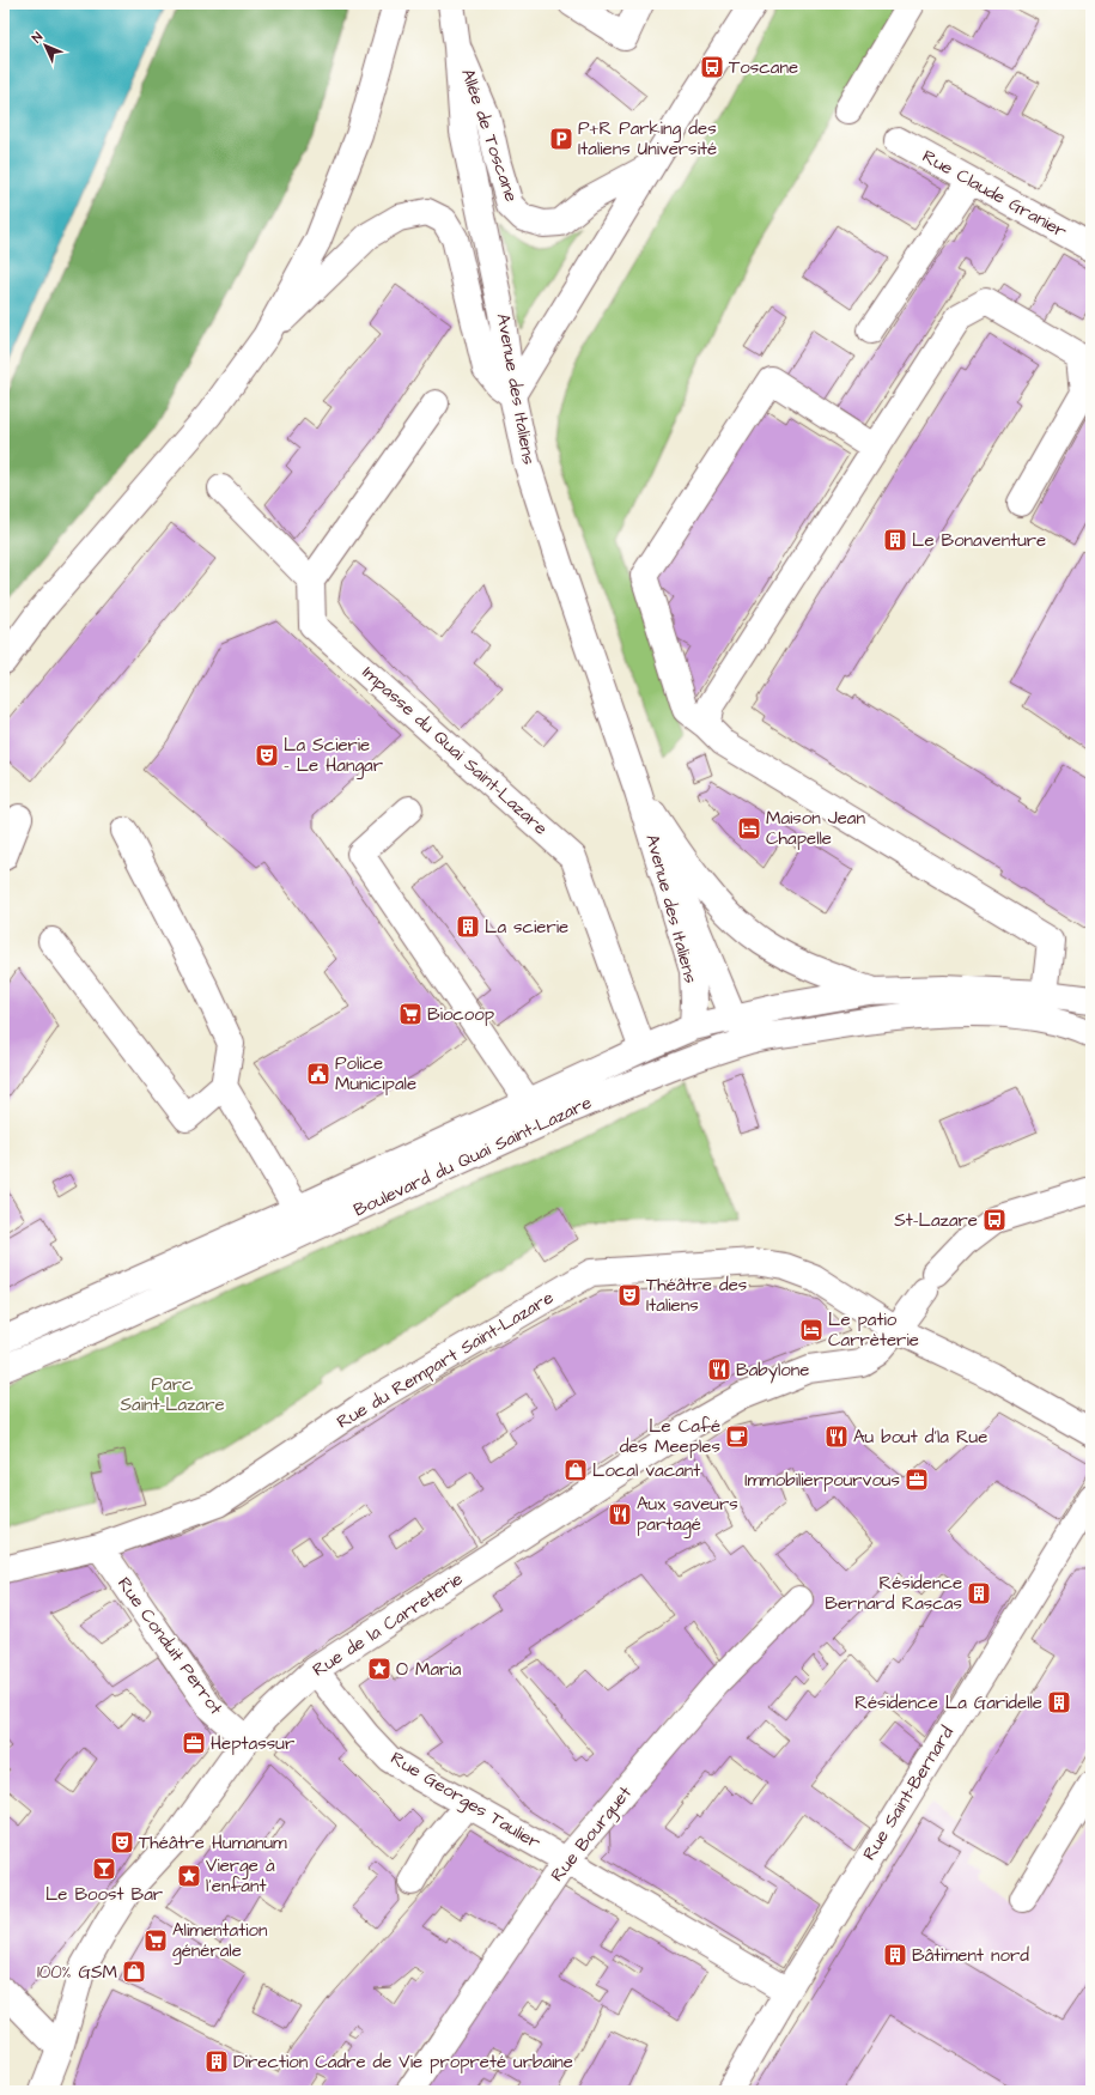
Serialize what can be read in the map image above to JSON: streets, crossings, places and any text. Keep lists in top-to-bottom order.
{
  "streets": {
    "street": [
      "Allée de Toscane",
      "Rue Claude Granier",
      "Avenue des Italiens",
      "Impasse du Quai Saint-Lazare",
      "Boulevard du Quai Saint-Lazare",
      "Rue du Rempart Saint-Lazare",
      "Rue de la Carreterie",
      "Rue Conduit Perrot",
      "Rue Saint-Bernard",
      "Rue Georges Taulier",
      "Rue Bourguet"
    ]
  },
  "crossings": [
    ["Allée de Toscane", "Avenue des Italiens"],
    ["Avenue des Italiens", "Boulevard du Quai Saint-Lazare"],
    ["Impasse du Quai Saint-Lazare", "Boulevard du Quai Saint-Lazare"],
    ["Rue du Rempart Saint-Lazare", "Rue de la Carreterie"],
    ["Rue du Rempart Saint-Lazare", "Rue Conduit Perrot"],
    ["Rue de la Carreterie", "Rue Conduit Perrot"],
    ["Rue de la Carreterie", "Rue Georges Taulier"],
    ["Rue Saint-Bernard", "Rue Georges Taulier"],
    ["Rue Georges Taulier", "Rue Bourguet"]
  ],
  "parks": ["Parc Saint-Lazare"],
  "places": {
    "bus stop": ["Toscane", "St-Lazare"],
    "parking": ["P+R Parking des Italiens Université"],
    "building": [
      "Le Bonaventure",
      "La scierie",
      "Résidence Bernard Rascas",
      "Résidence La Garidelle",
      "Bâtiment nord",
      "Direction Cadre de Vie propreté urbaine"
    ],
    "theatre": ["La Scierie - Le Hangar", "Théâtre des Italiens", "Théâtre Humanum"],
    "hotel": ["Maison Jean Chapelle", "Le patio Carrèterie"],
    "supermarket": ["Biocoop", "Alimentation générale"],
    "public building": ["Police Municipale"],
    "restaurant": ["Babylone", "Au bout d’la Rue", "Aux saveurs partagé"],
    "cafe": ["Le Café des Meeples"],
    "shop": ["Local vacant", "100% GSM"],
    "office": ["Immobilierpourvous", "Heptassur"],
    "place": ["O Maria", "Vierge à l'enfant"],
    "bar": ["Le Boost Bar"]
  },
  "north": "top left"
}
